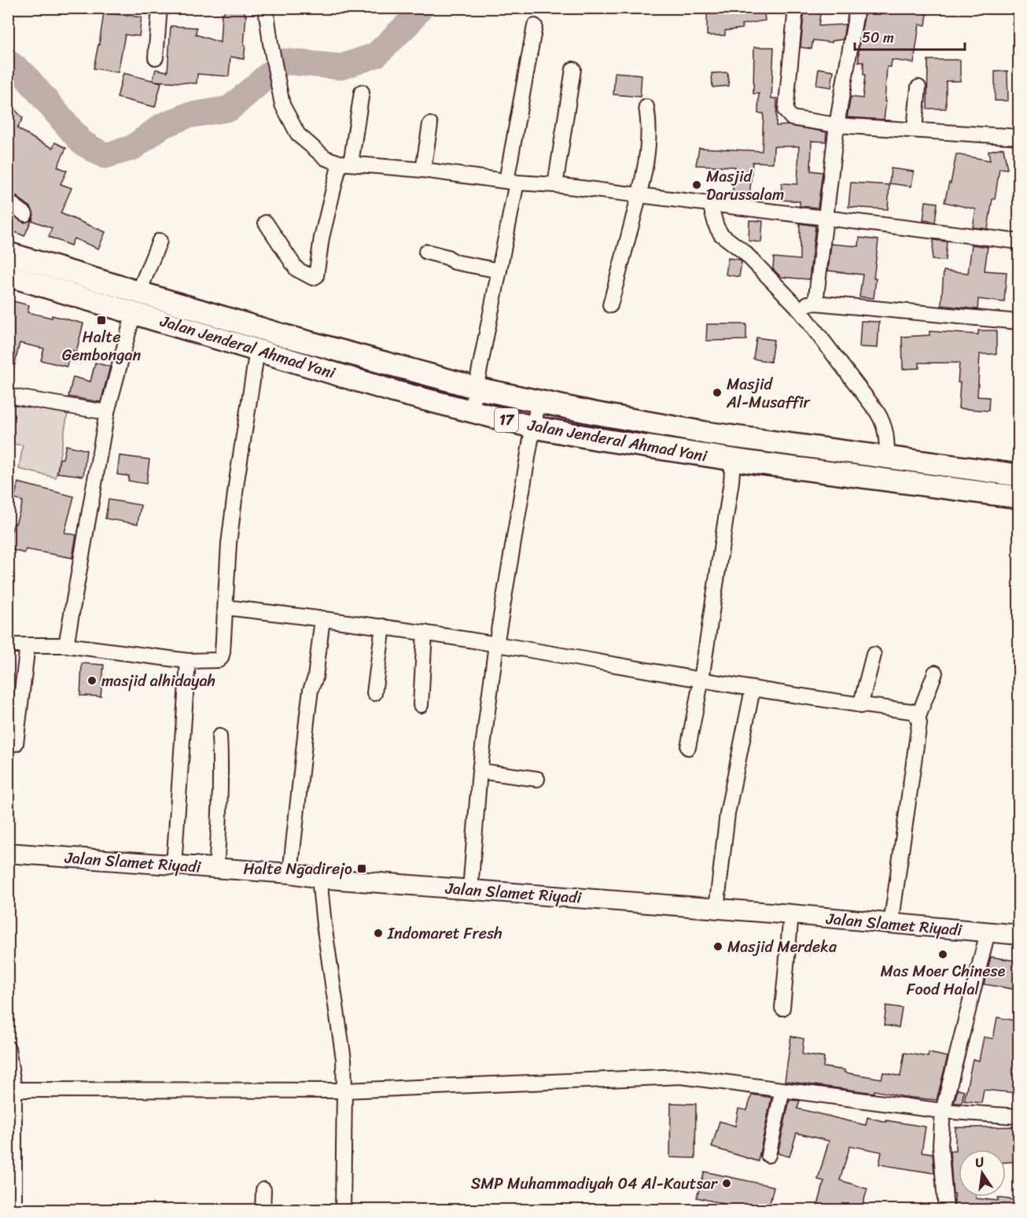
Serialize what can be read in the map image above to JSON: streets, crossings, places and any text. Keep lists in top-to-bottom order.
{
  "streets": {
    "highway": ["Jalan Jenderal Ahmad Yani", "17"],
    "main road": ["Jalan Slamet Riyadi"]
  },
  "places": {
    "other": [
      "Masjid Darussalam",
      "Masjid Al-Musaffir",
      "masjid alhidayah",
      "Indomaret Fresh",
      "Masjid Merdeka",
      "Mas Moer Chinese Food Halal",
      "SMP Muhammadiyah 04 Al-Kautsar"
    ],
    "transit": ["Halte Gembongan", "Halte Ngadirejo"]
  },
  "scale_bar": "50 m",
  "north": "top"
}
